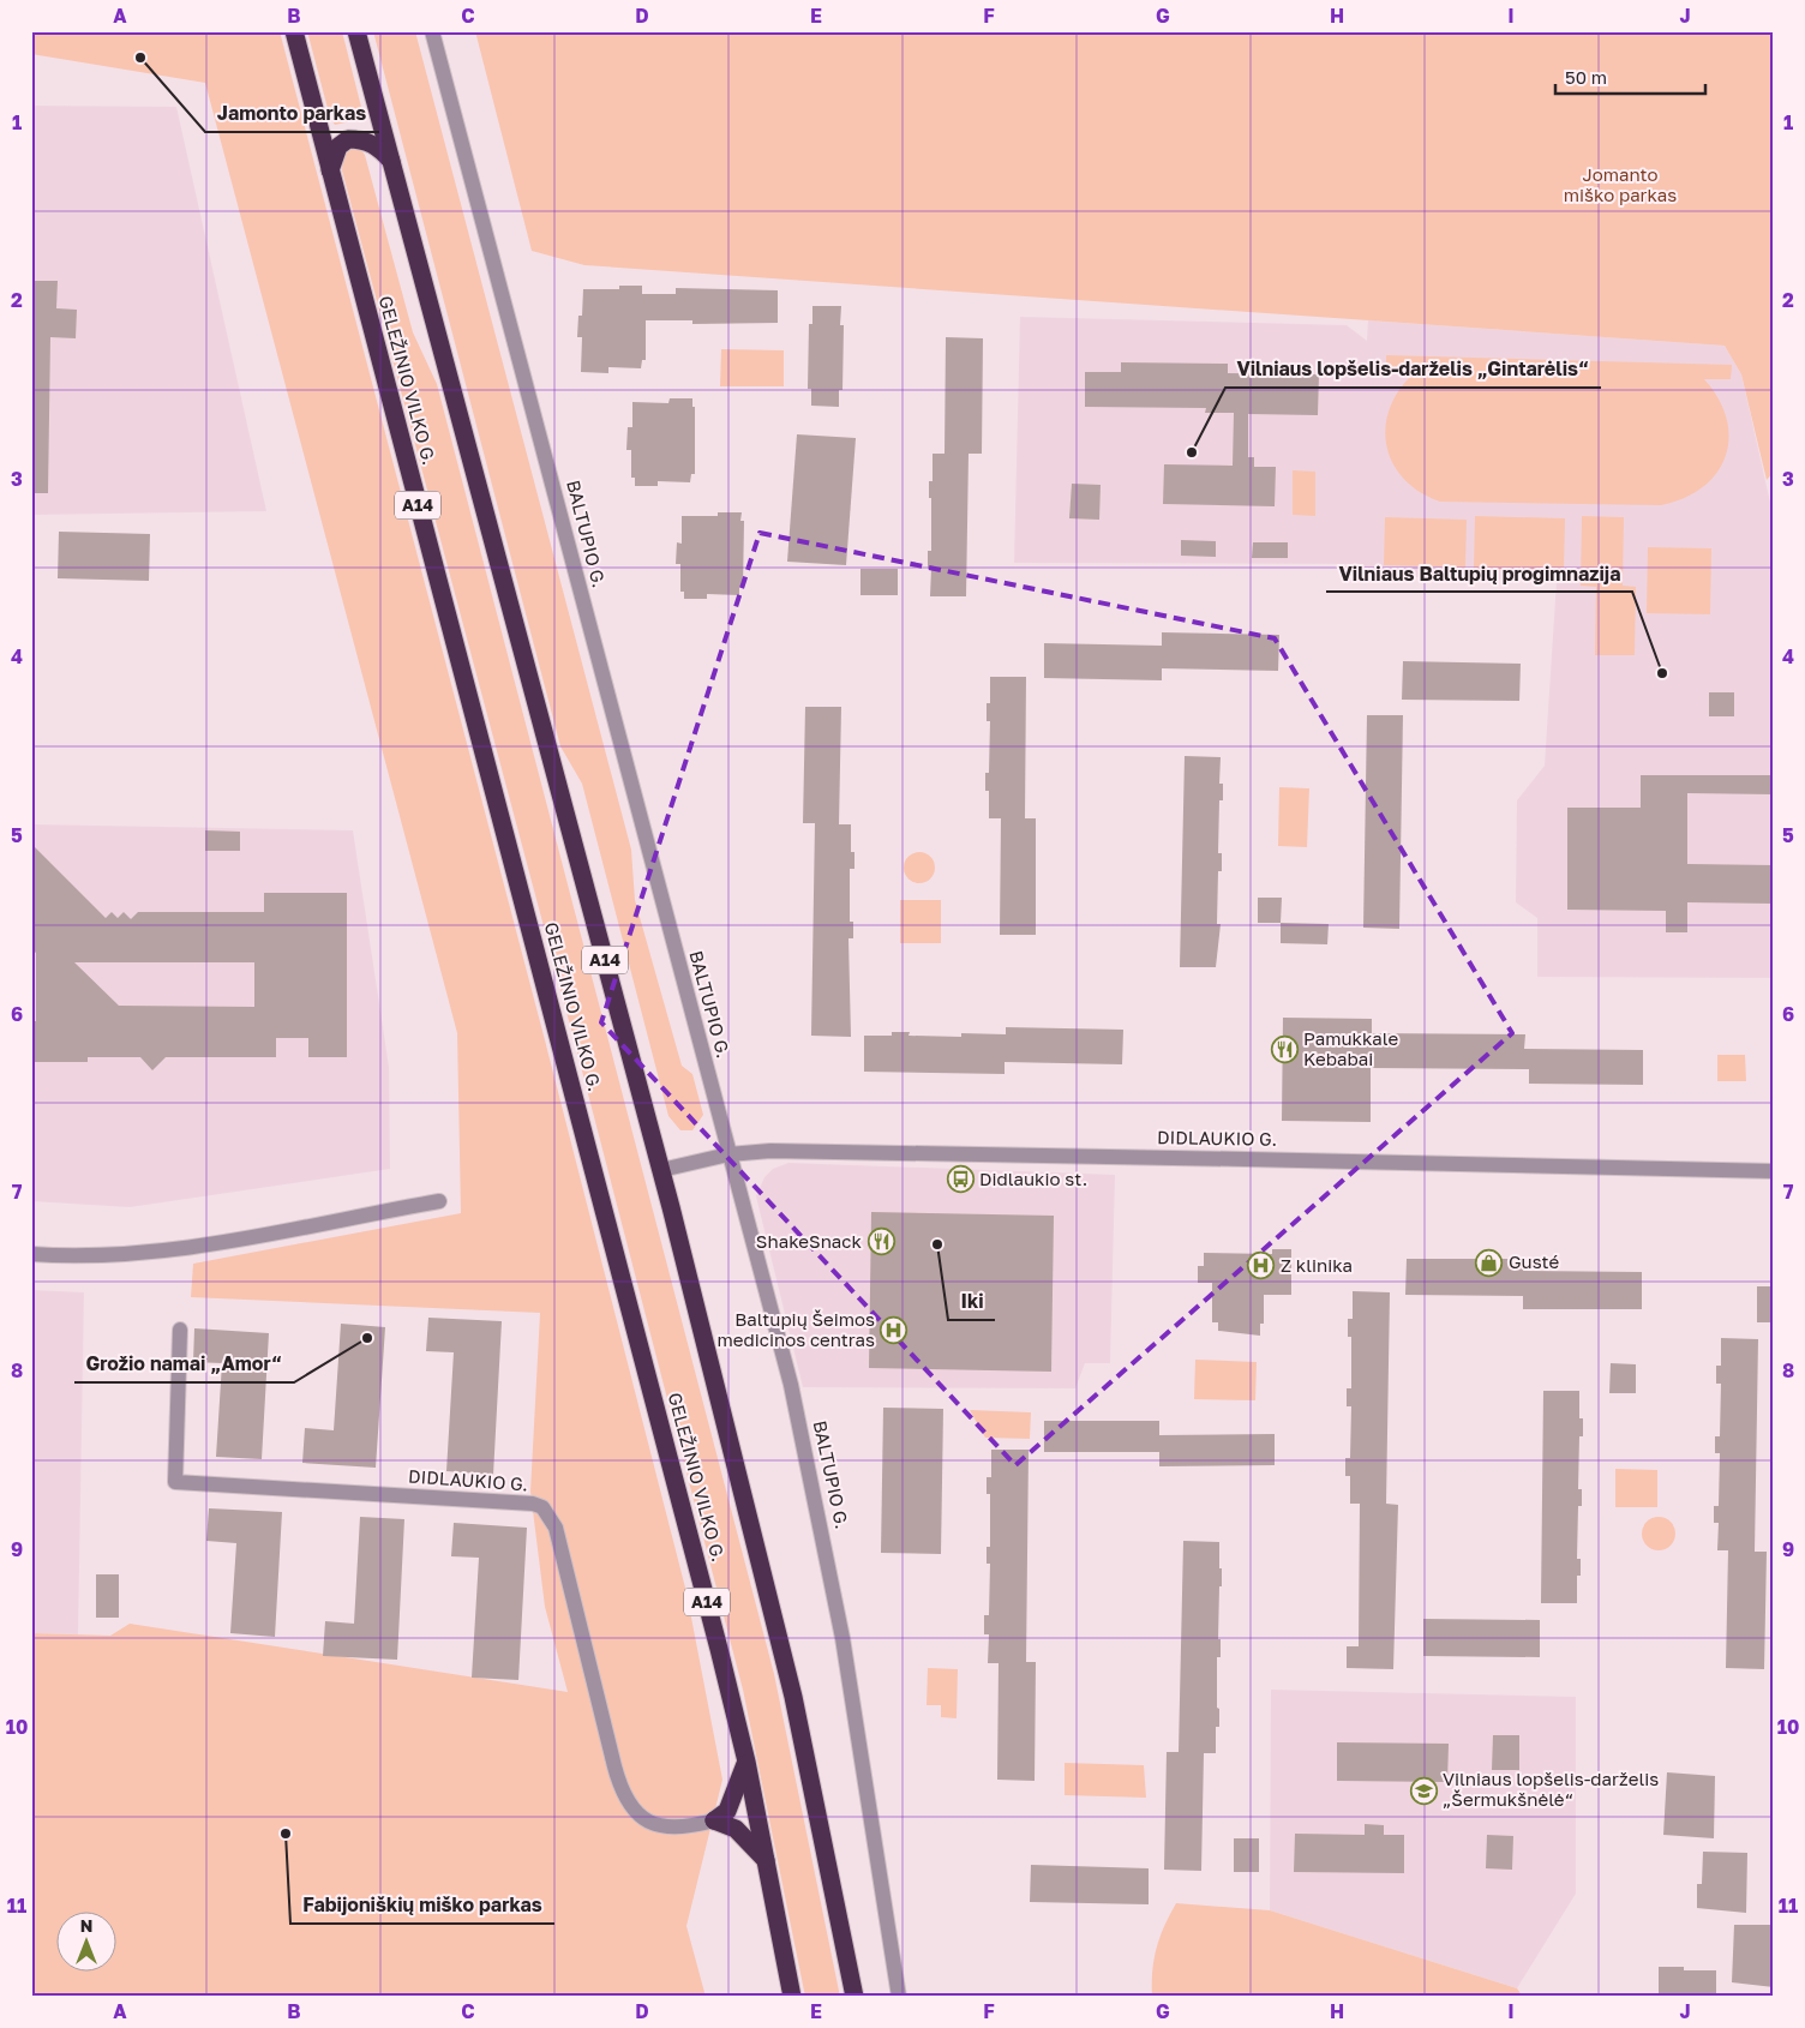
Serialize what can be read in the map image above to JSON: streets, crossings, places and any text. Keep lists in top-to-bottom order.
{
  "streets": {
    "highway": ["GELEŽINIO VILKO G.", "A14"],
    "street": ["BALTUPIO G.", "DIDLAUKIO G."]
  },
  "crossings": [
    ["A14", "DIDLAUKIO G."],
    ["BALTUPIO G.", "DIDLAUKIO G."]
  ],
  "parks": ["Jomanto miško parkas"],
  "places": {
    "other": [
      "Jamonto parkas",
      "Vilniaus lopšelis-darželis „Gintarėlis“",
      "Vilniaus Baltupių progimnazija",
      "Iki",
      "Grožio namai „Amor“",
      "Fabijoniškių miško parkas"
    ],
    "restaurant": ["Pamukkale Kebabai", "ShakeSnack"],
    "bus stop": ["Didlaukio st."],
    "shop": ["Gusté"],
    "hospital": ["Z klinika", "Baltupių Šeimos medicinos centras"],
    "school or university": ["Vilniaus lopšelis-darželis „Šermukšnėlė“"]
  },
  "scale_bar": "50 m",
  "north": "top",
  "grid": {
    "columns": [
      "A",
      "B",
      "C",
      "D",
      "E",
      "F",
      "G",
      "H",
      "I",
      "J"
    ],
    "rows": [
      "1",
      "2",
      "3",
      "4",
      "5",
      "6",
      "7",
      "8",
      "9",
      "10",
      "11"
    ]
  }
}
